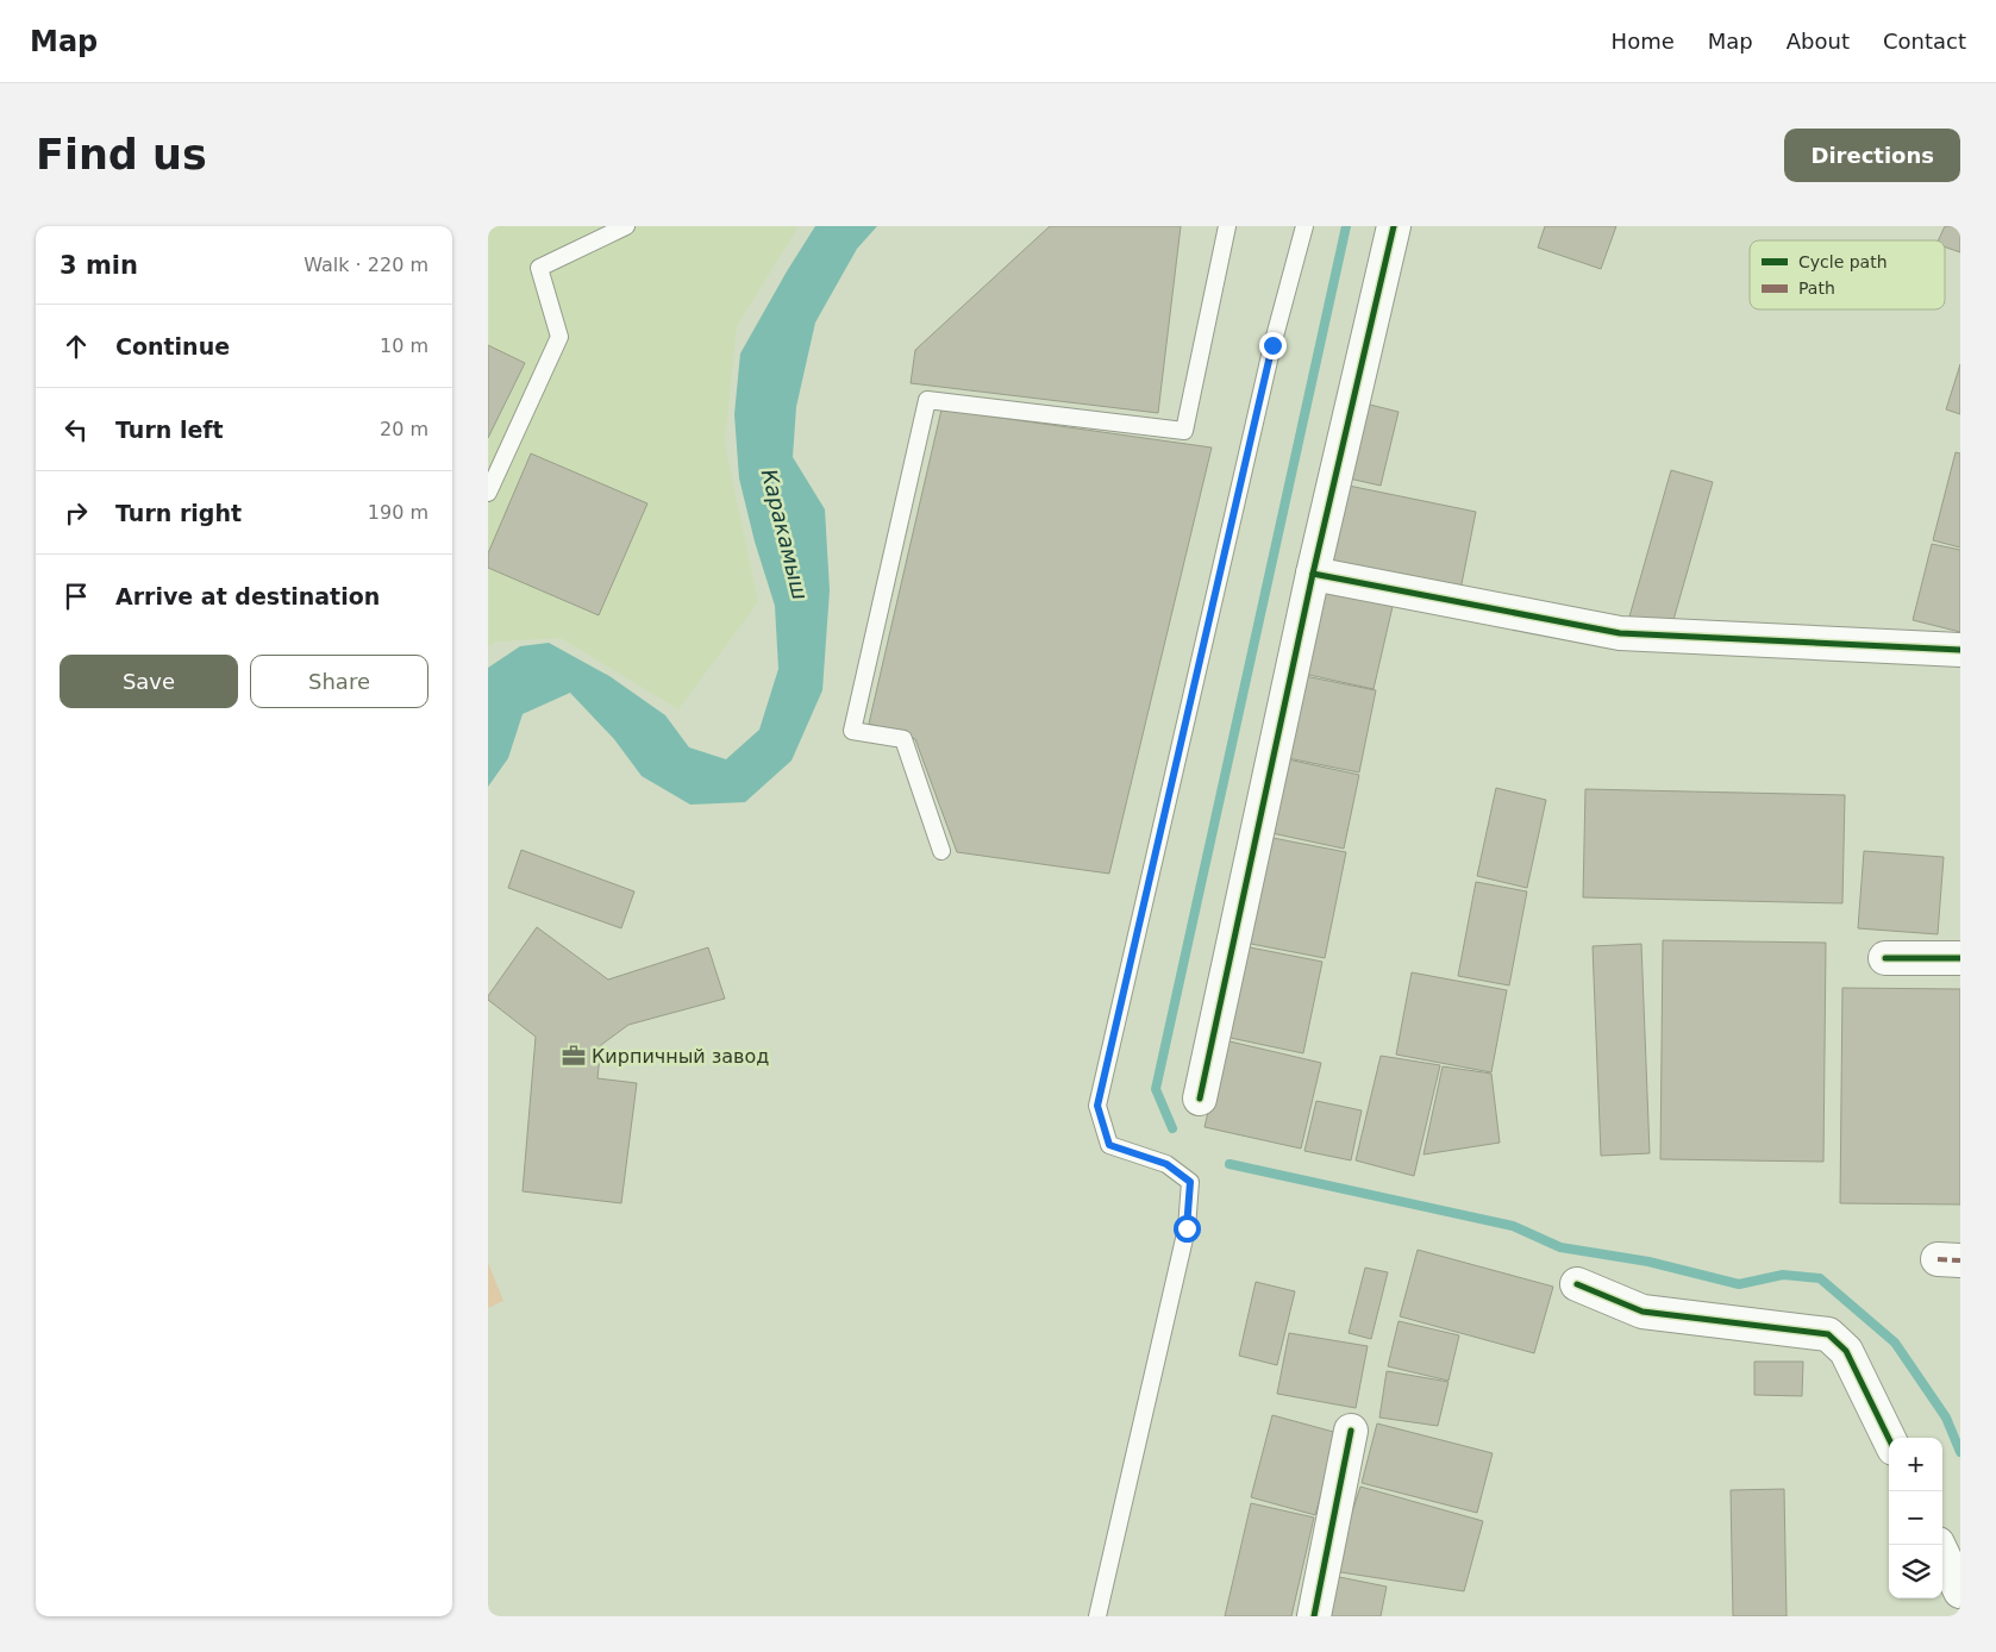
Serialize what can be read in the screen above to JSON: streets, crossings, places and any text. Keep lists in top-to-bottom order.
{
  "water": ["Каракамыш"],
  "places": {
    "office": ["Кирпичный завод"]
  },
  "legend": ["Cycle path", "Path"],
  "page": {
    "header": "Map",
    "nav": [
      "Home",
      "Map",
      "About",
      "Contact"
    ],
    "buttons": [
      "Directions",
      ["Save", "Share"]
    ],
    "title": "Find us",
    "heading": ["3 min", "Walk · 220 m"],
    "list": [
      ["Continue", "10 m"],
      ["Turn left", "20 m"],
      ["Turn right", "190 m"],
      "Arrive at destination"
    ],
    "map_buttons": ["+", "−"]
  }
}
